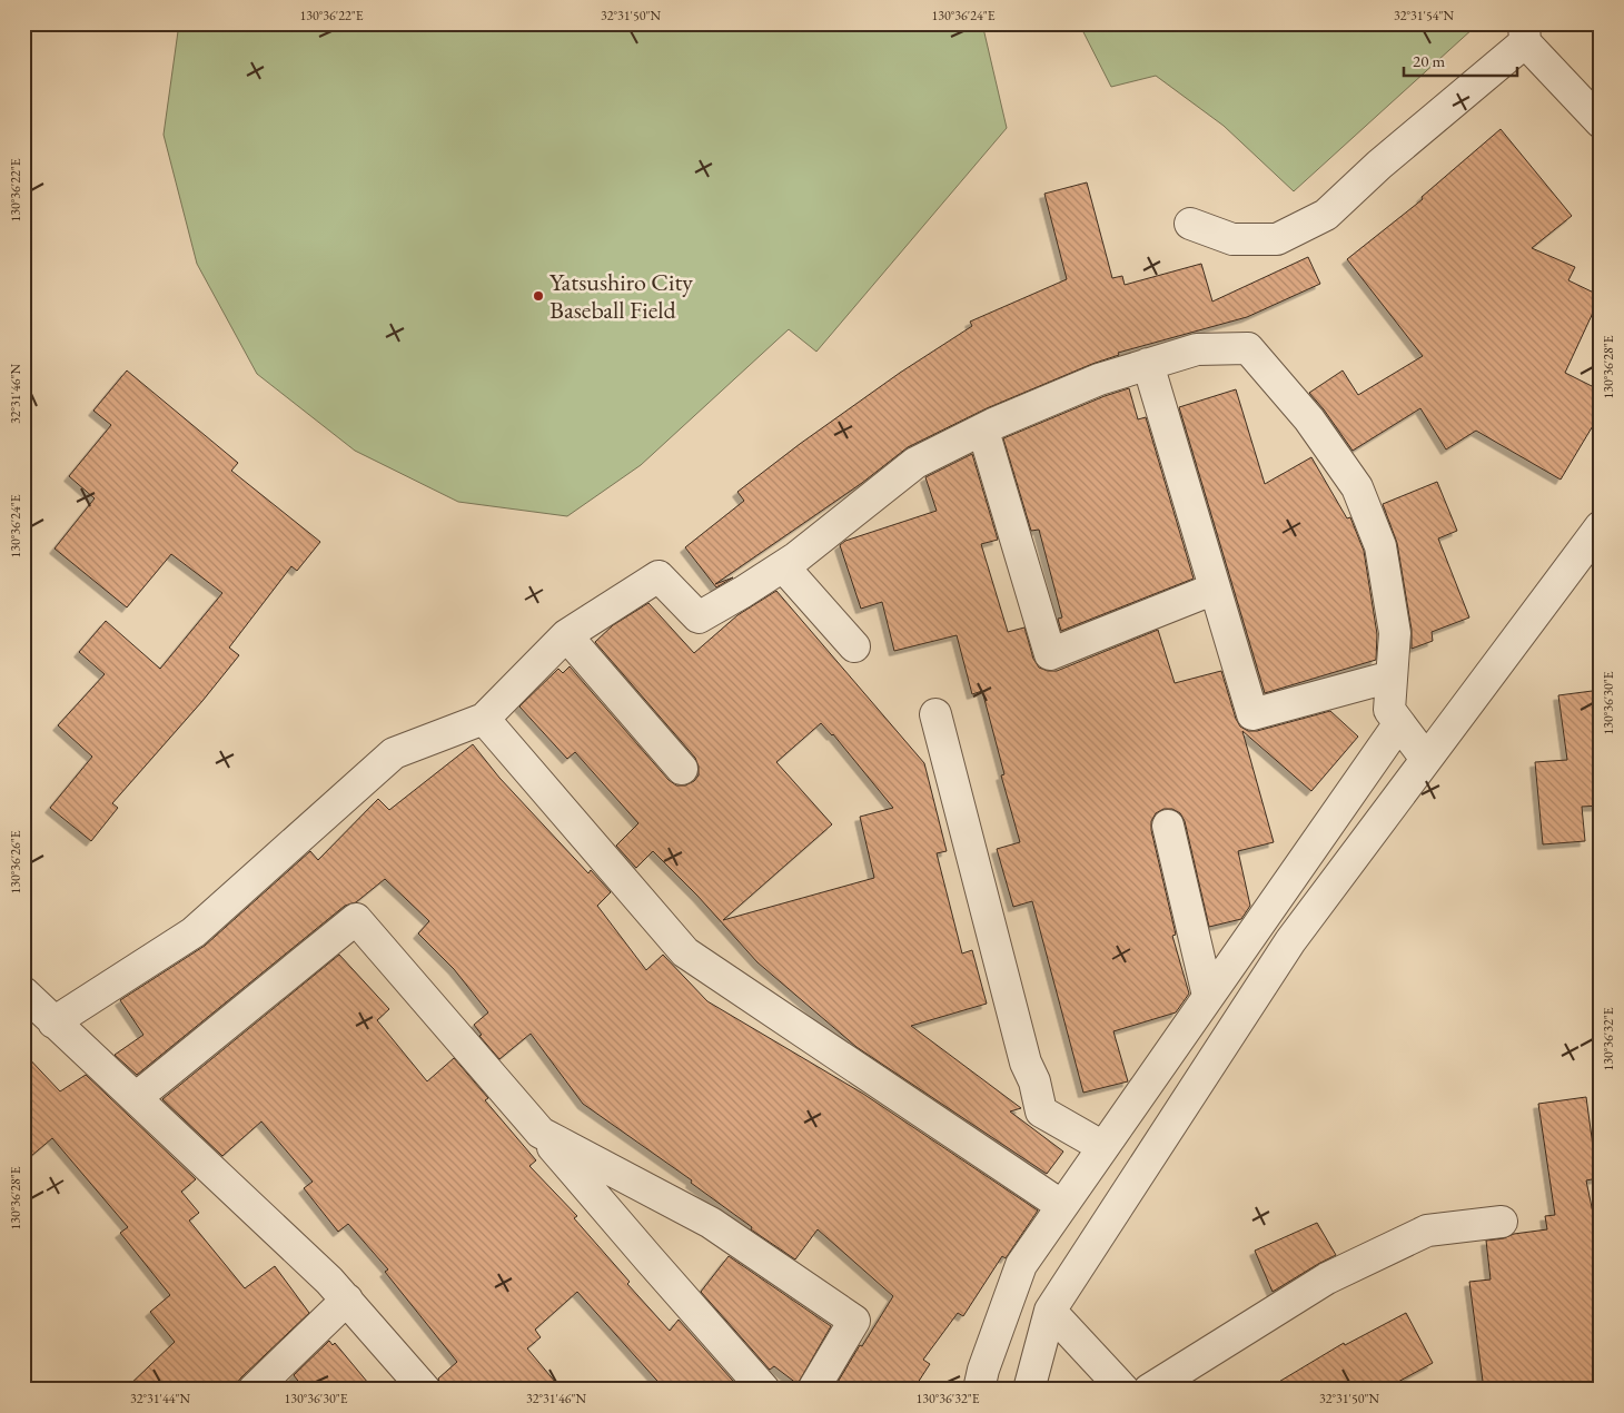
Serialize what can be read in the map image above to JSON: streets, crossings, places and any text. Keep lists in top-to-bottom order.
{
  "places": ["Yatsushiro City Baseball Field"],
  "scale_bar": "20 m",
  "coordinates": [
    "130°36'22\"E",
    "32°31'50\"N",
    "130°36'24\"E",
    "32°31'54\"N",
    "130°36'28\"E",
    "32°31'46\"N",
    "130°36'30\"E",
    "130°36'26\"E",
    "130°36'32\"E",
    "32°31'44\"N"
  ]
}
